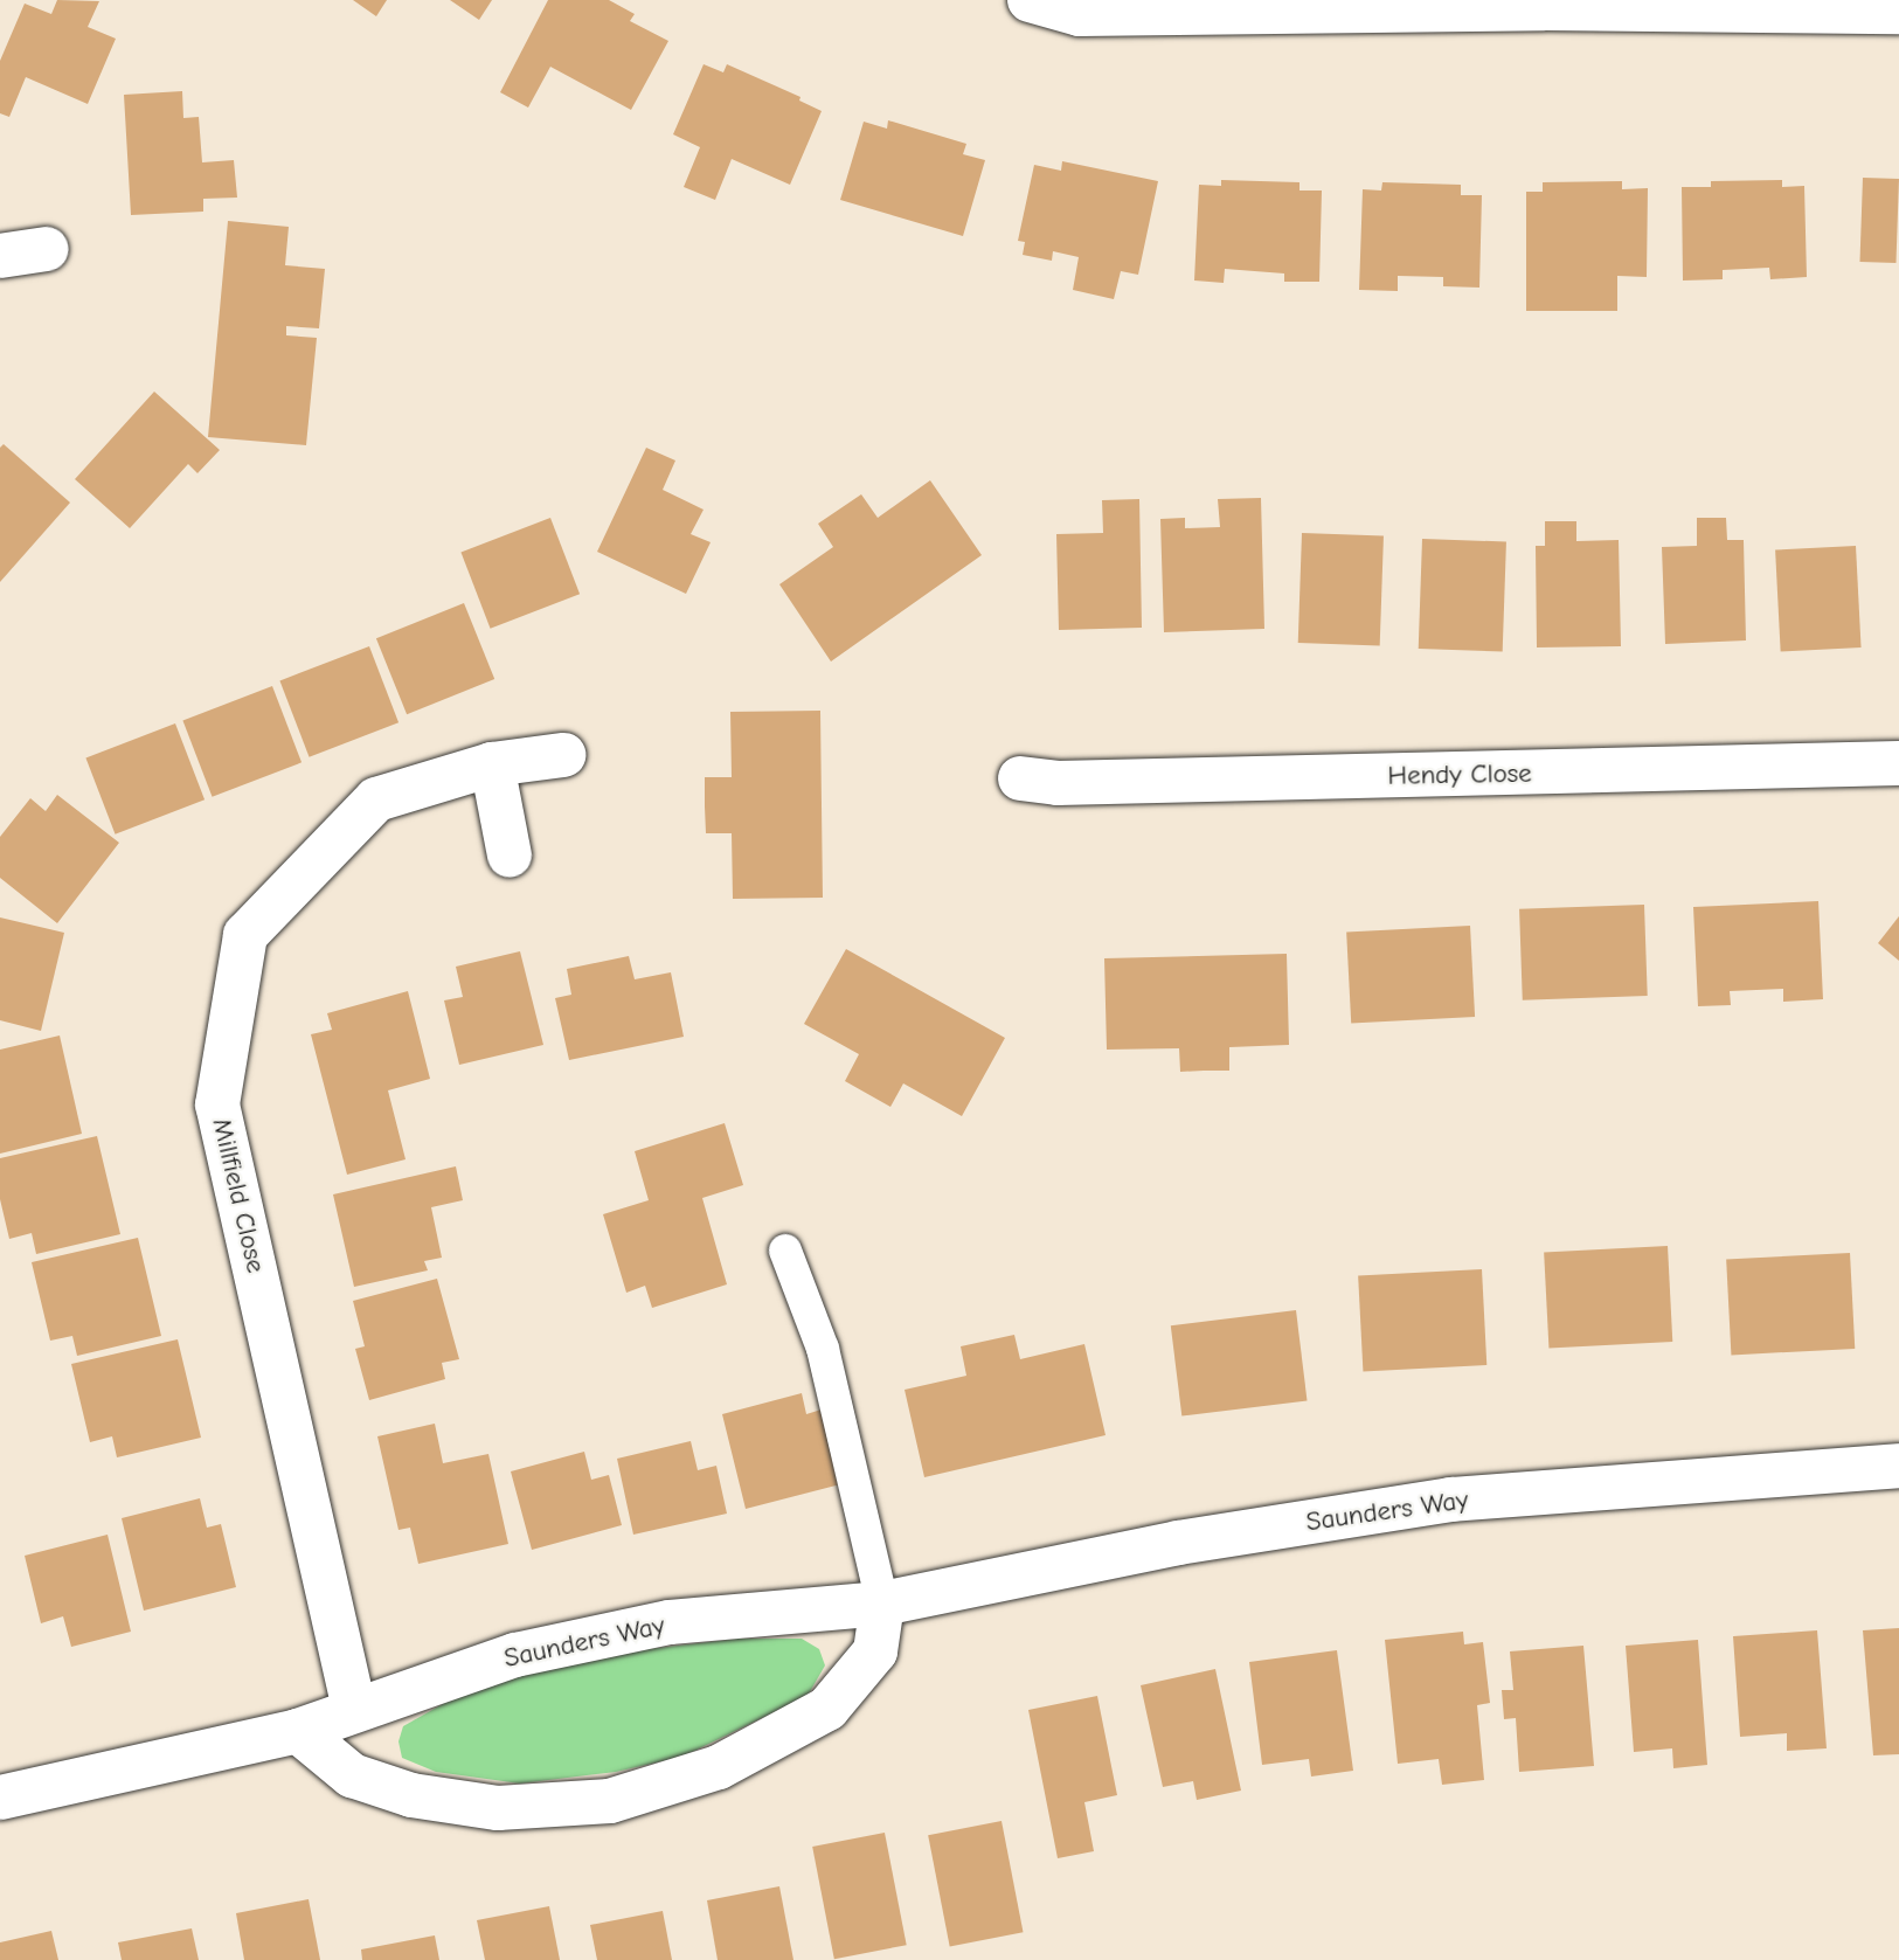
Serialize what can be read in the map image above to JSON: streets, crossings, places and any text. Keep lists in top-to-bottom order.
{
  "streets": {
    "street": ["Hendy Close", "Millfield Close", "Saunders Way"]
  },
  "crossings": [
    ["Millfield Close", "Saunders Way"]
  ]
}
